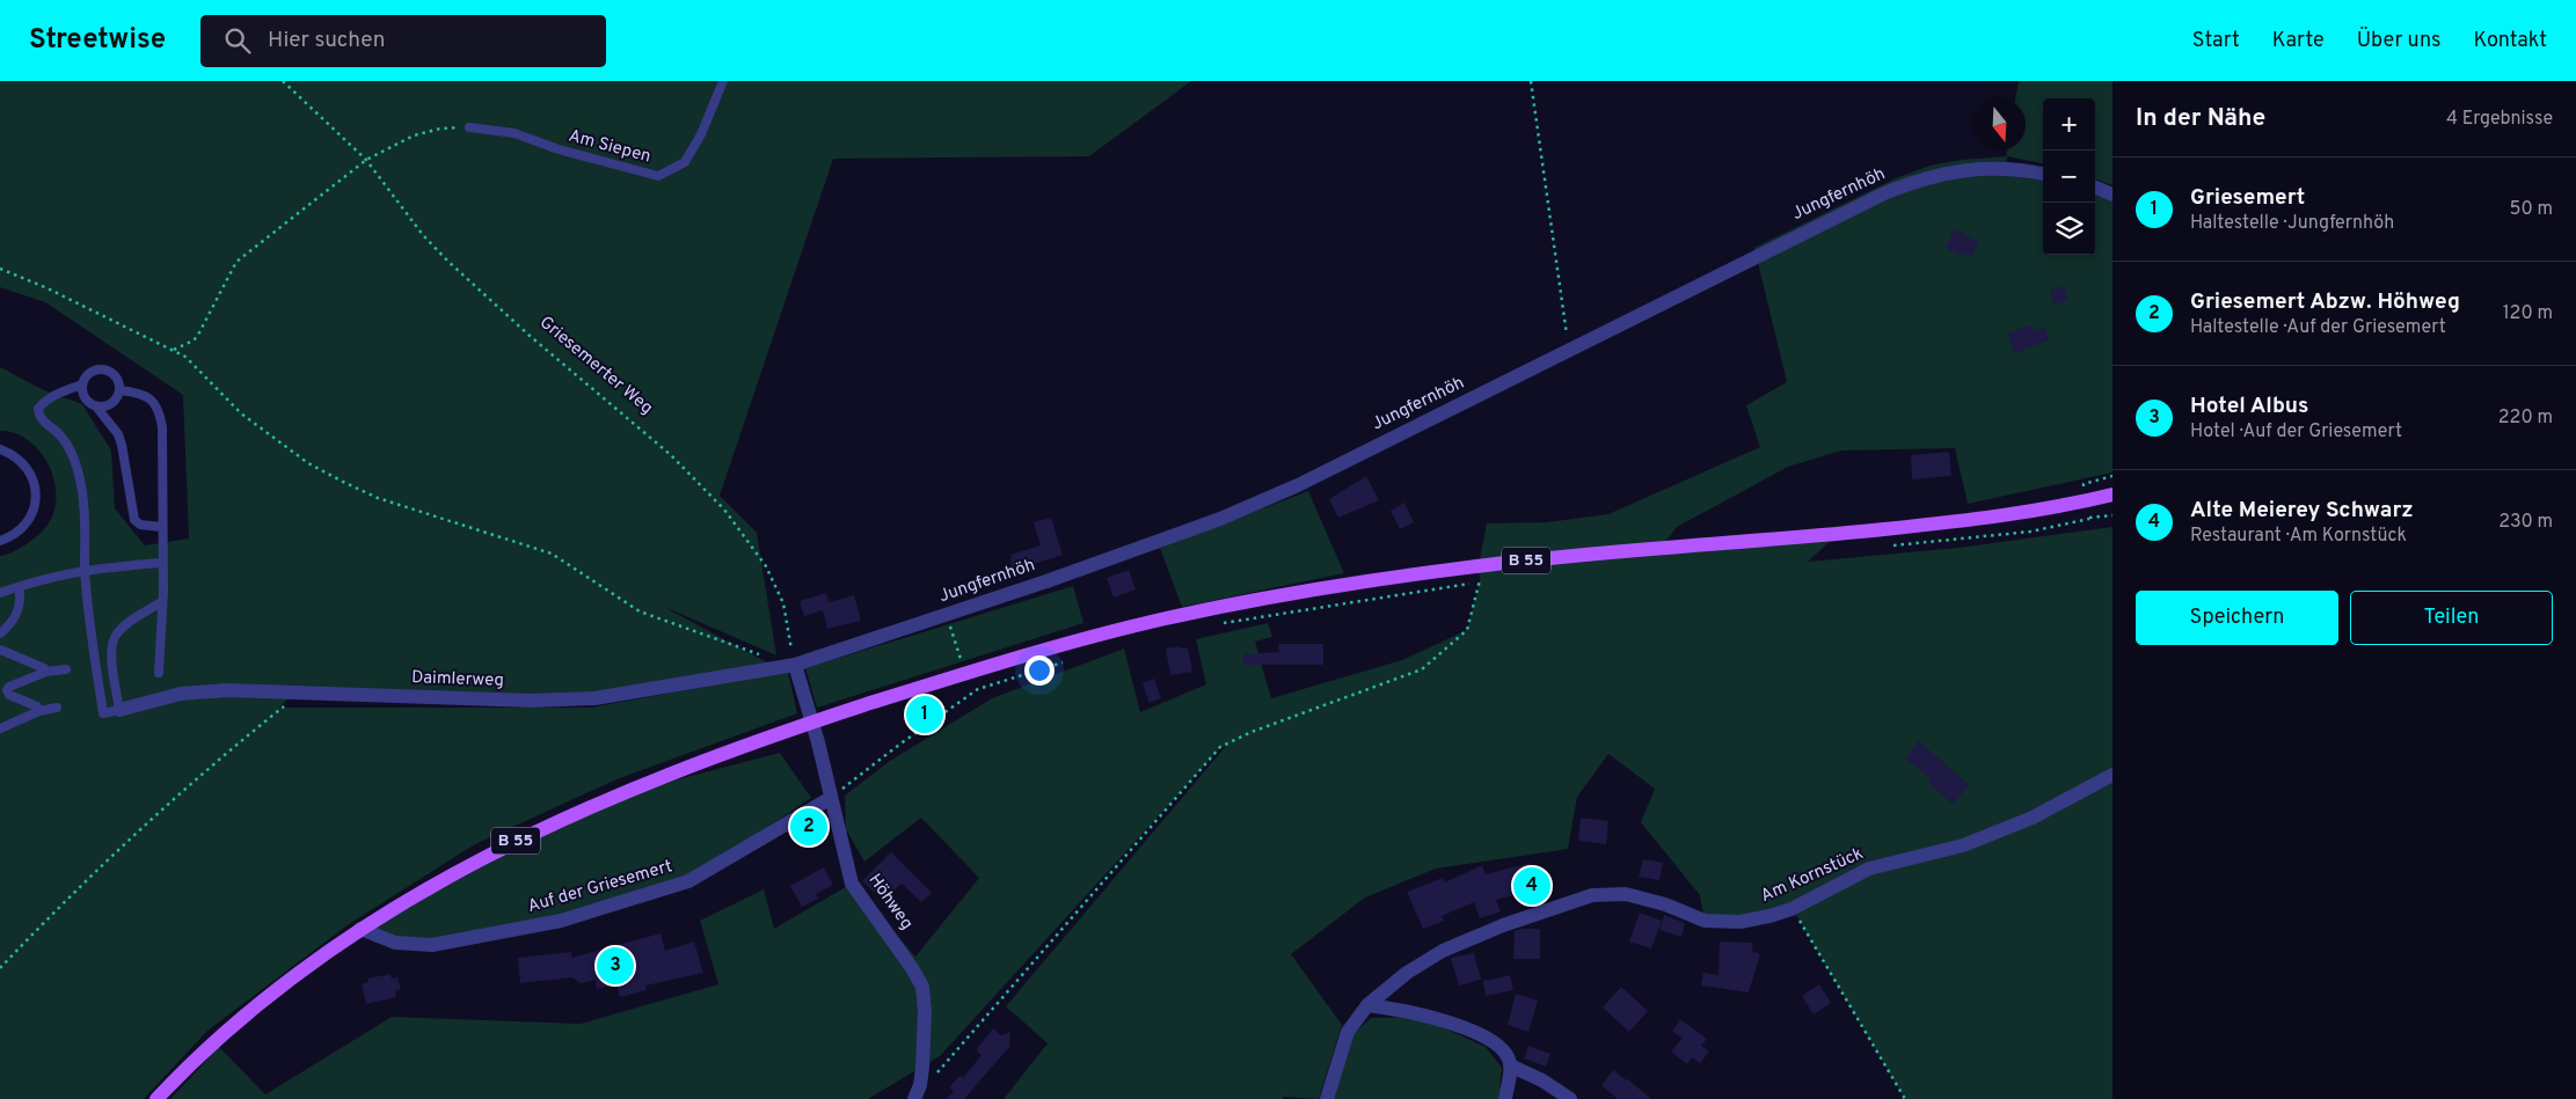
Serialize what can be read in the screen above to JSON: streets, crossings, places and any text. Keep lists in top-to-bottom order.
{
  "streets": {
    "main road": ["B 55"],
    "street": [
      "Jungfernhöh",
      "Daimlerweg",
      "Am Kornstück",
      "Auf der Griesemert",
      "Höhweg"
    ],
    "lane": ["Am Siepen"],
    "path": ["Griesemerter Weg"]
  },
  "crossings": [
    ["Jungfernhöh", "Griesemerter Weg"],
    ["Jungfernhöh", "Daimlerweg"],
    ["Griesemerter Weg", "Daimlerweg"],
    ["B 55", "Auf der Griesemert"],
    ["B 55", "Höhweg"],
    ["Auf der Griesemert", "Höhweg"]
  ],
  "north": "bottom",
  "page": {
    "header": "Streetwise",
    "search": "Hier suchen",
    "nav": [
      "Start",
      "Karte",
      "Über uns",
      "Kontakt"
    ],
    "heading": ["In der Nähe", "4 Ergebnisse"],
    "map_buttons": ["+", "−"],
    "list": [
      {
        "mark": "1",
        "name": "Griesemert",
        "note": "Haltestelle · Jungfernhöh",
        "value": "50 m"
      },
      {
        "mark": "2",
        "name": "Griesemert Abzw. Höhweg",
        "note": "Haltestelle · Auf der Griesemert",
        "value": "120 m"
      },
      {
        "mark": "3",
        "name": "Hotel Albus",
        "note": "Hotel · Auf der Griesemert",
        "value": "220 m"
      },
      {
        "mark": "4",
        "name": "Alte Meierey Schwarz",
        "note": "Restaurant · Am Kornstück",
        "value": "230 m"
      }
    ],
    "buttons": ["Speichern", "Teilen"],
    "pins": [
      "1",
      "2",
      "4",
      "3"
    ]
  }
}
